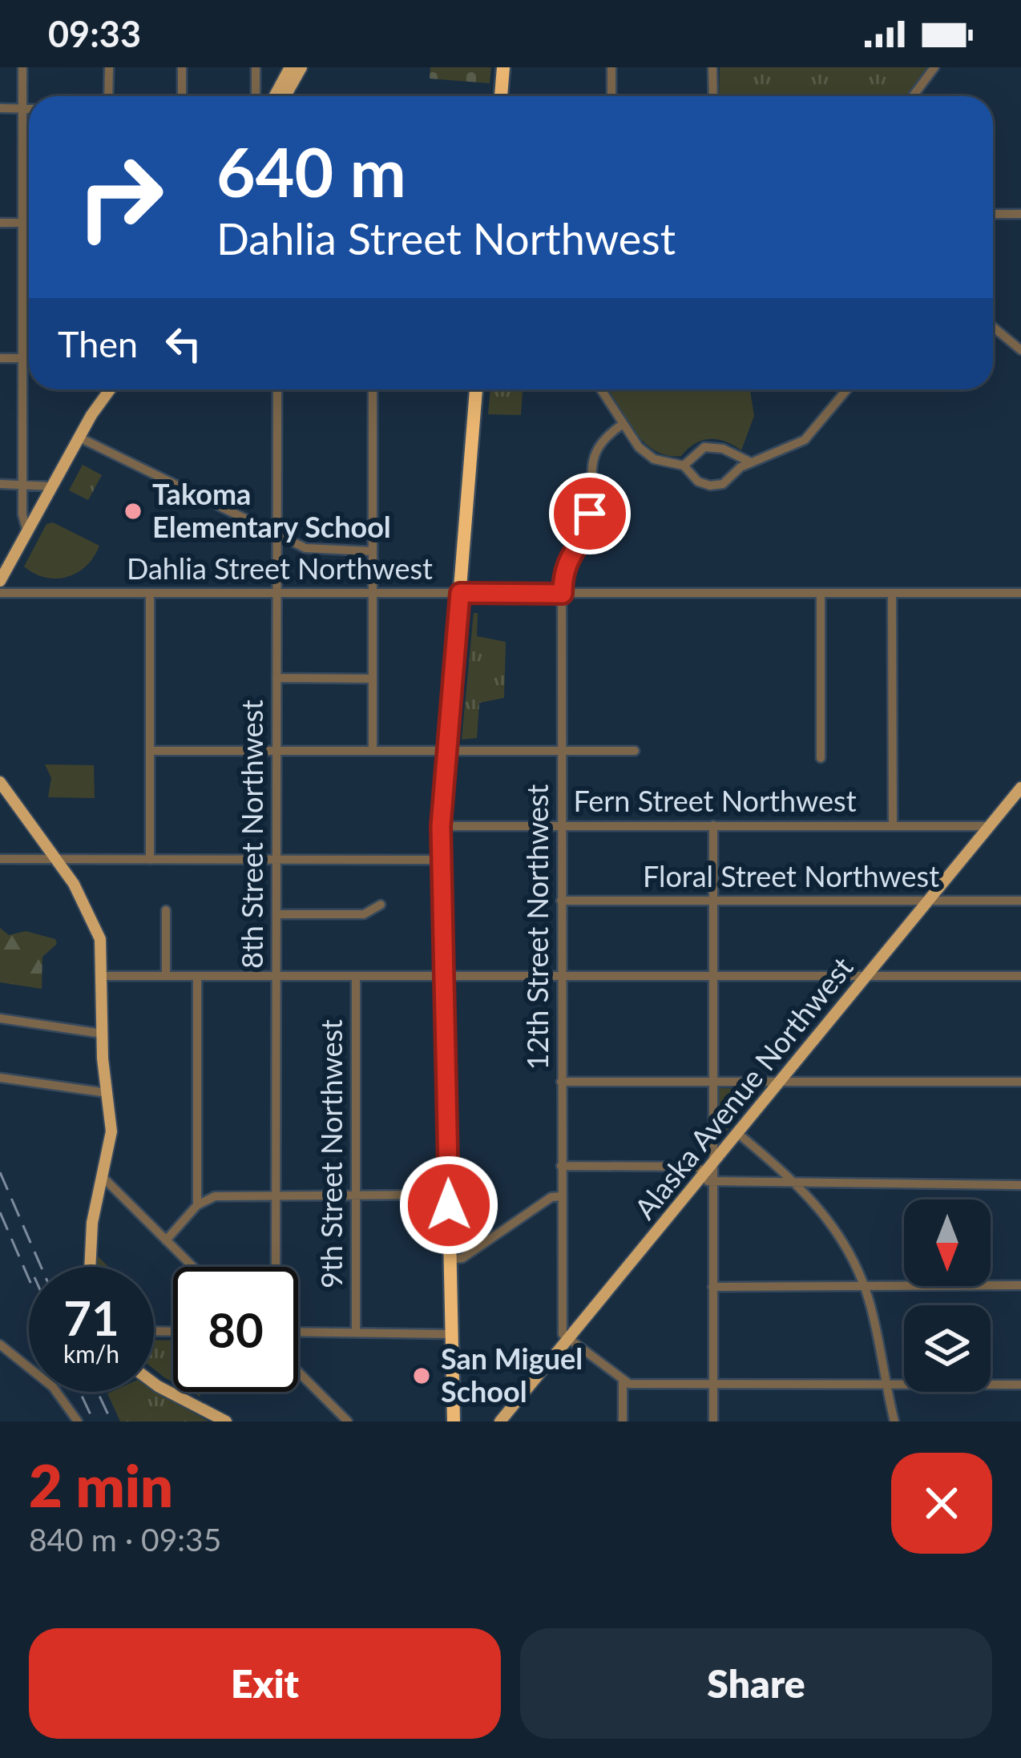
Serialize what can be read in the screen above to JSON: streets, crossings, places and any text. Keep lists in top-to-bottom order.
{
  "streets": {
    "main road": ["Alaska Avenue Northwest"],
    "street": [
      "Dahlia Street Northwest",
      "Fern Street Northwest",
      "8th Street Northwest",
      "Floral Street Northwest",
      "12th Street Northwest",
      "9th Street Northwest"
    ]
  },
  "crossings": [
    ["Dahlia Street Northwest", "8th Street Northwest"],
    ["Dahlia Street Northwest", "12th Street Northwest"],
    ["Fern Street Northwest", "12th Street Northwest"],
    ["Fern Street Northwest", "Alaska Avenue Northwest"],
    ["Floral Street Northwest", "12th Street Northwest"],
    ["Floral Street Northwest", "Alaska Avenue Northwest"],
    ["12th Street Northwest", "Alaska Avenue Northwest"]
  ],
  "places": ["Takoma Elementary School", "San Miguel School"],
  "north": "bottom",
  "page": {
    "status": "09:33",
    "turn": ["640 m", "Dahlia Street Northwest"],
    "then": "Then",
    "speed": "71 km/h",
    "limit": "80",
    "heading": ["2 min", "840 m · 09:35"],
    "buttons": ["Exit", "Share"]
  }
}
